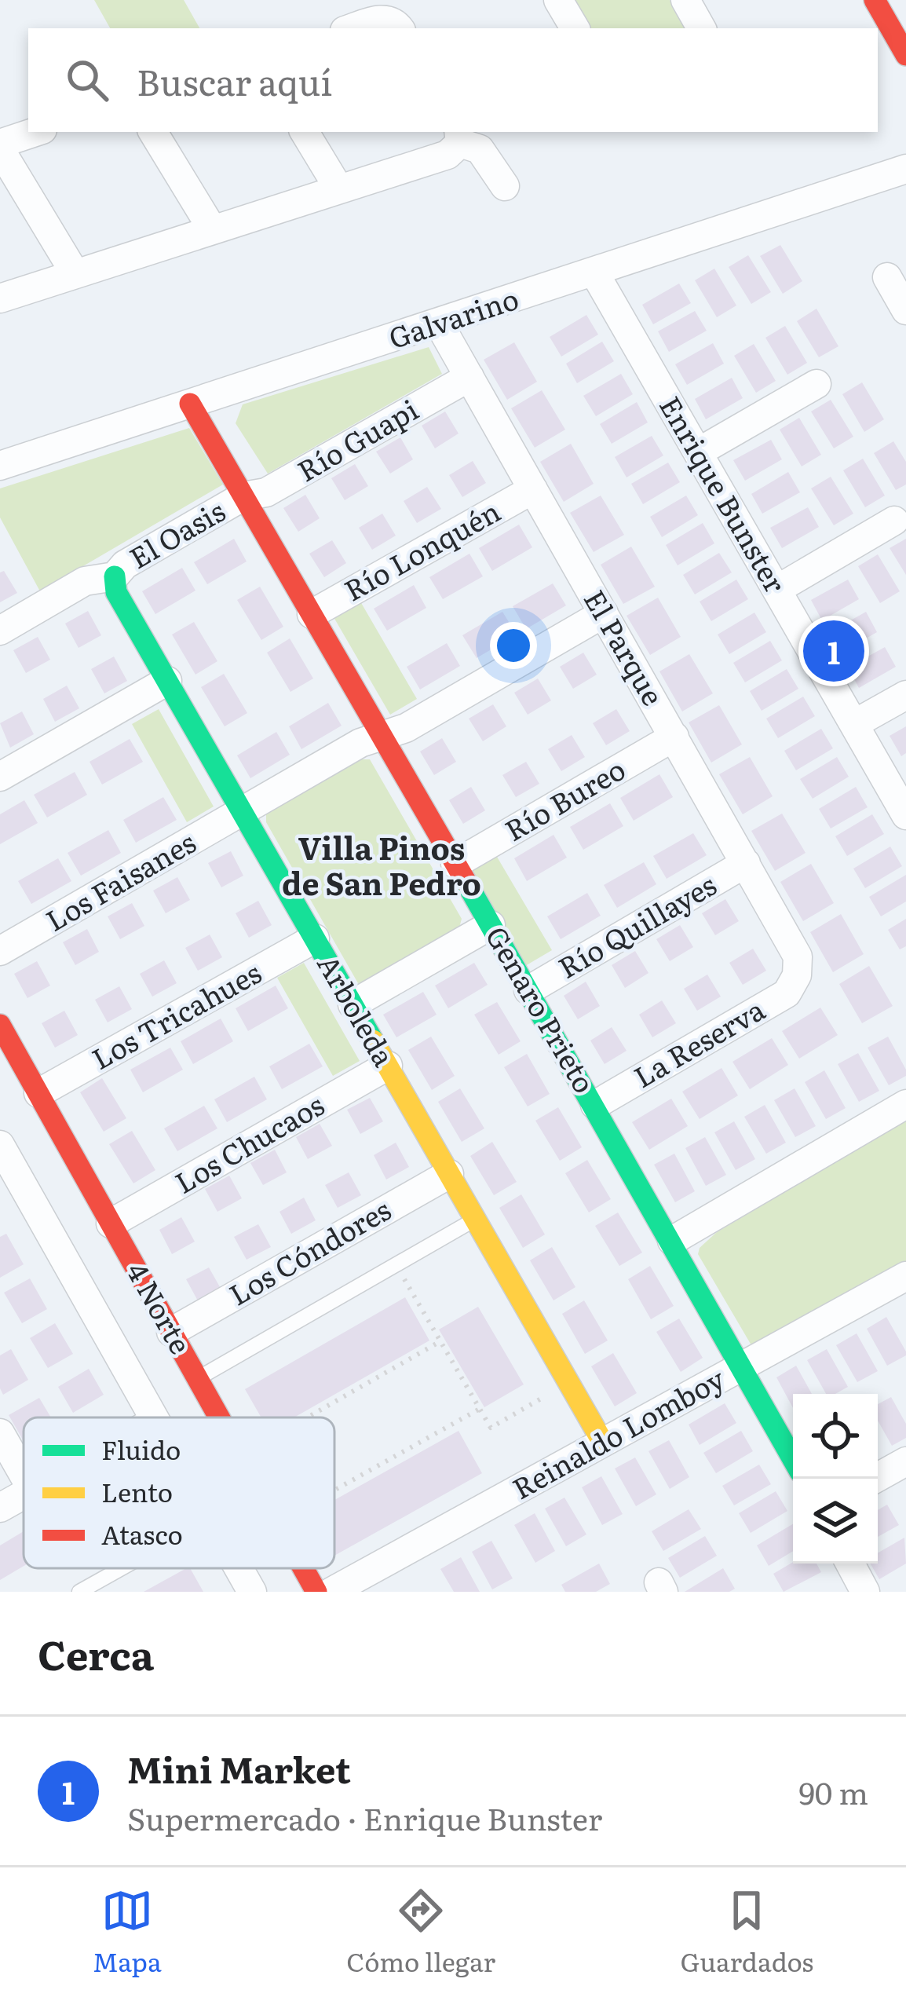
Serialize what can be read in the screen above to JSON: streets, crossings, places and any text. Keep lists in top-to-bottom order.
{
  "streets": {
    "street": [
      "Galvarino",
      "Río Guapi",
      "Enrique Bunster",
      "El Oasis",
      "Río Lonquén",
      "El Parque",
      "Río Bureo",
      "Los Faisanes",
      "Río Quillayes",
      "Genaro Prieto",
      "Arboleda",
      "Los Tricahues",
      "La Reserva",
      "Los Chucaos",
      "Los Cóndores",
      "4 Norte",
      "Reinaldo Lomboy"
    ]
  },
  "crossings": [
    ["Galvarino", "Enrique Bunster"],
    ["Galvarino", "El Parque"],
    ["Galvarino", "Genaro Prieto"],
    ["Río Guapi", "El Oasis"],
    ["Río Guapi", "El Parque"],
    ["Río Guapi", "Genaro Prieto"],
    ["El Oasis", "Genaro Prieto"],
    ["El Oasis", "Arboleda"],
    ["Río Lonquén", "El Parque"],
    ["Río Lonquén", "Genaro Prieto"],
    ["El Parque", "Río Bureo"],
    ["El Parque", "Los Faisanes"],
    ["El Parque", "Río Quillayes"],
    ["El Parque", "La Reserva"],
    ["Río Bureo", "Genaro Prieto"],
    ["Los Faisanes", "Genaro Prieto"],
    ["Los Faisanes", "Arboleda"],
    ["Río Quillayes", "Genaro Prieto"],
    ["Genaro Prieto", "La Reserva"],
    ["Genaro Prieto", "Reinaldo Lomboy"],
    ["Arboleda", "Los Tricahues"],
    ["Arboleda", "Los Chucaos"],
    ["Arboleda", "Los Cóndores"],
    ["Arboleda", "Reinaldo Lomboy"],
    ["Los Tricahues", "4 Norte"],
    ["Los Chucaos", "4 Norte"],
    ["Los Cóndores", "4 Norte"]
  ],
  "districts": ["Villa Pinos de San Pedro"],
  "legend": ["Fluido", "Lento", "Atasco"],
  "page": {
    "search": "Buscar aquí",
    "pins": "1",
    "heading": "Cerca",
    "list": [
      {
        "mark": "1",
        "name": "Mini Market",
        "note": "Supermercado · Enrique Bunster",
        "value": "90 m"
      }
    ],
    "nav": ["Mapa", "Cómo llegar", "Guardados"]
  }
}
